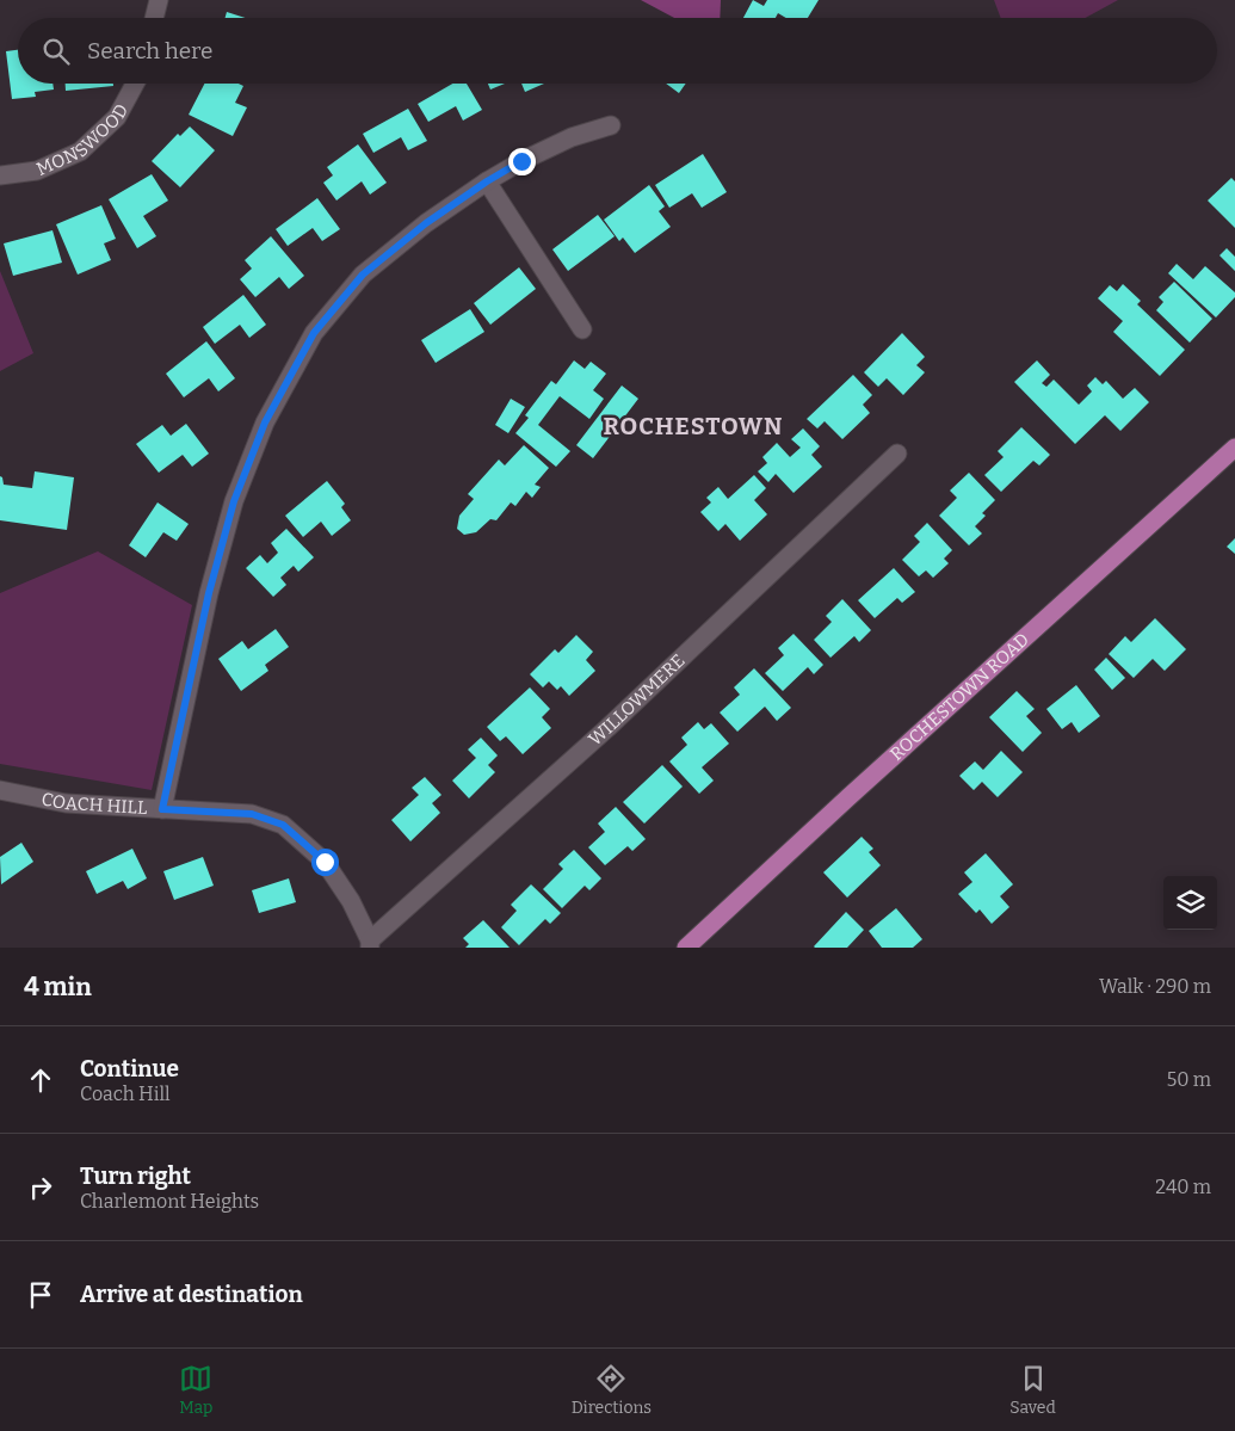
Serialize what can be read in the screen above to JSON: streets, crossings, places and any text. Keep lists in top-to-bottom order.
{
  "streets": {
    "main road": ["ROCHESTOWN ROAD"],
    "street": ["MONSWOOD", "WILLOWMERE", "COACH HILL"]
  },
  "crossings": [
    ["WILLOWMERE", "COACH HILL"]
  ],
  "districts": ["ROCHESTOWN"],
  "page": {
    "search": "Search here",
    "heading": ["4 min", "Walk · 290 m"],
    "list": [
      ["Continue", "Coach Hill", "50 m"],
      ["Turn right", "Charlemont Heights", "240 m"],
      "Arrive at destination"
    ],
    "nav": ["Map", "Directions", "Saved"]
  }
}
